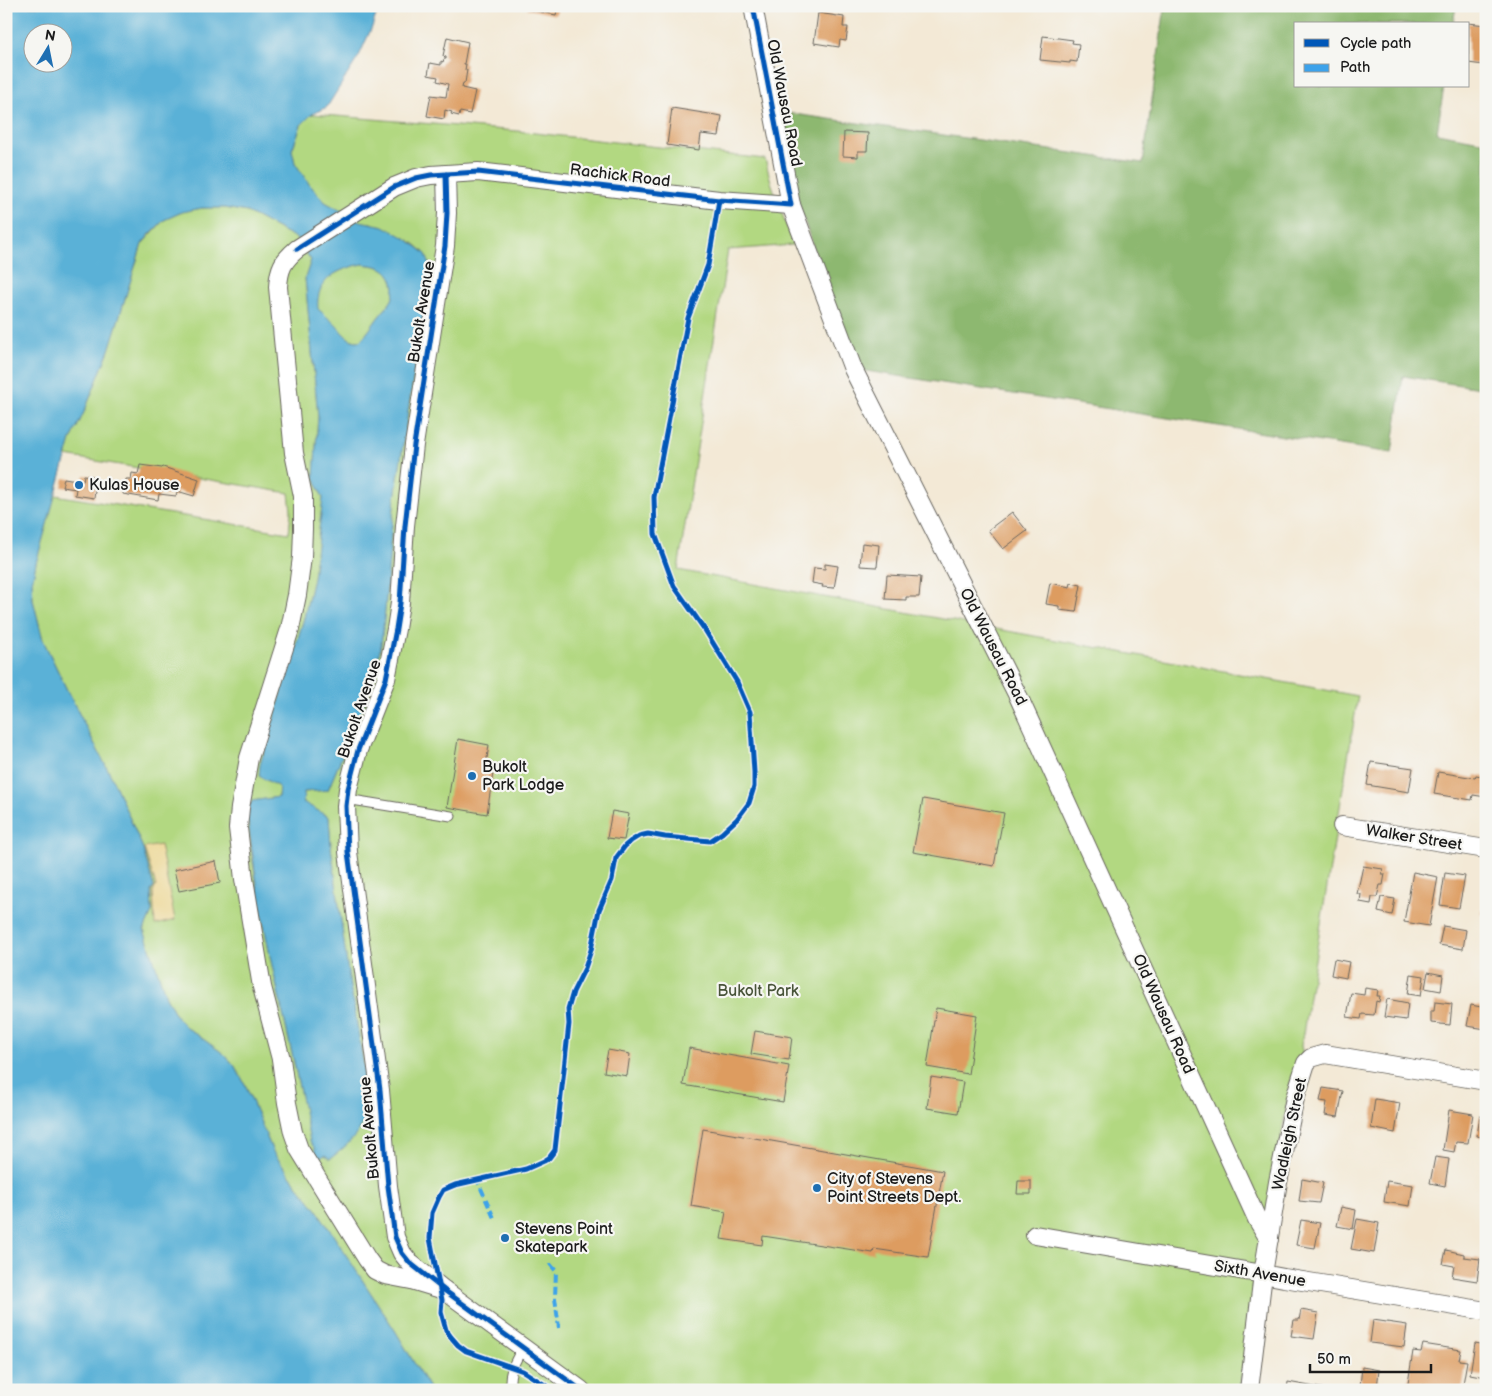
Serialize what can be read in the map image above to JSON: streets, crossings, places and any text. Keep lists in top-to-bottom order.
{
  "streets": {
    "street": [
      "Old Wausau Road",
      "Rachick Road",
      "Bukolt Avenue",
      "Walker Street",
      "Wadleigh Street",
      "Sixth Avenue"
    ]
  },
  "crossings": [
    ["Old Wausau Road", "Rachick Road"],
    ["Old Wausau Road", "Wadleigh Street"],
    ["Rachick Road", "Bukolt Avenue"]
  ],
  "parks": ["Bukolt Park"],
  "places": [
    "Kulas House",
    "Bukolt Park Lodge",
    "City of Stevens Point Streets Dept.",
    "Stevens Point Skatepark"
  ],
  "legend": ["Cycle path", "Path"],
  "scale_bar": "50 m",
  "north": "top"
}
